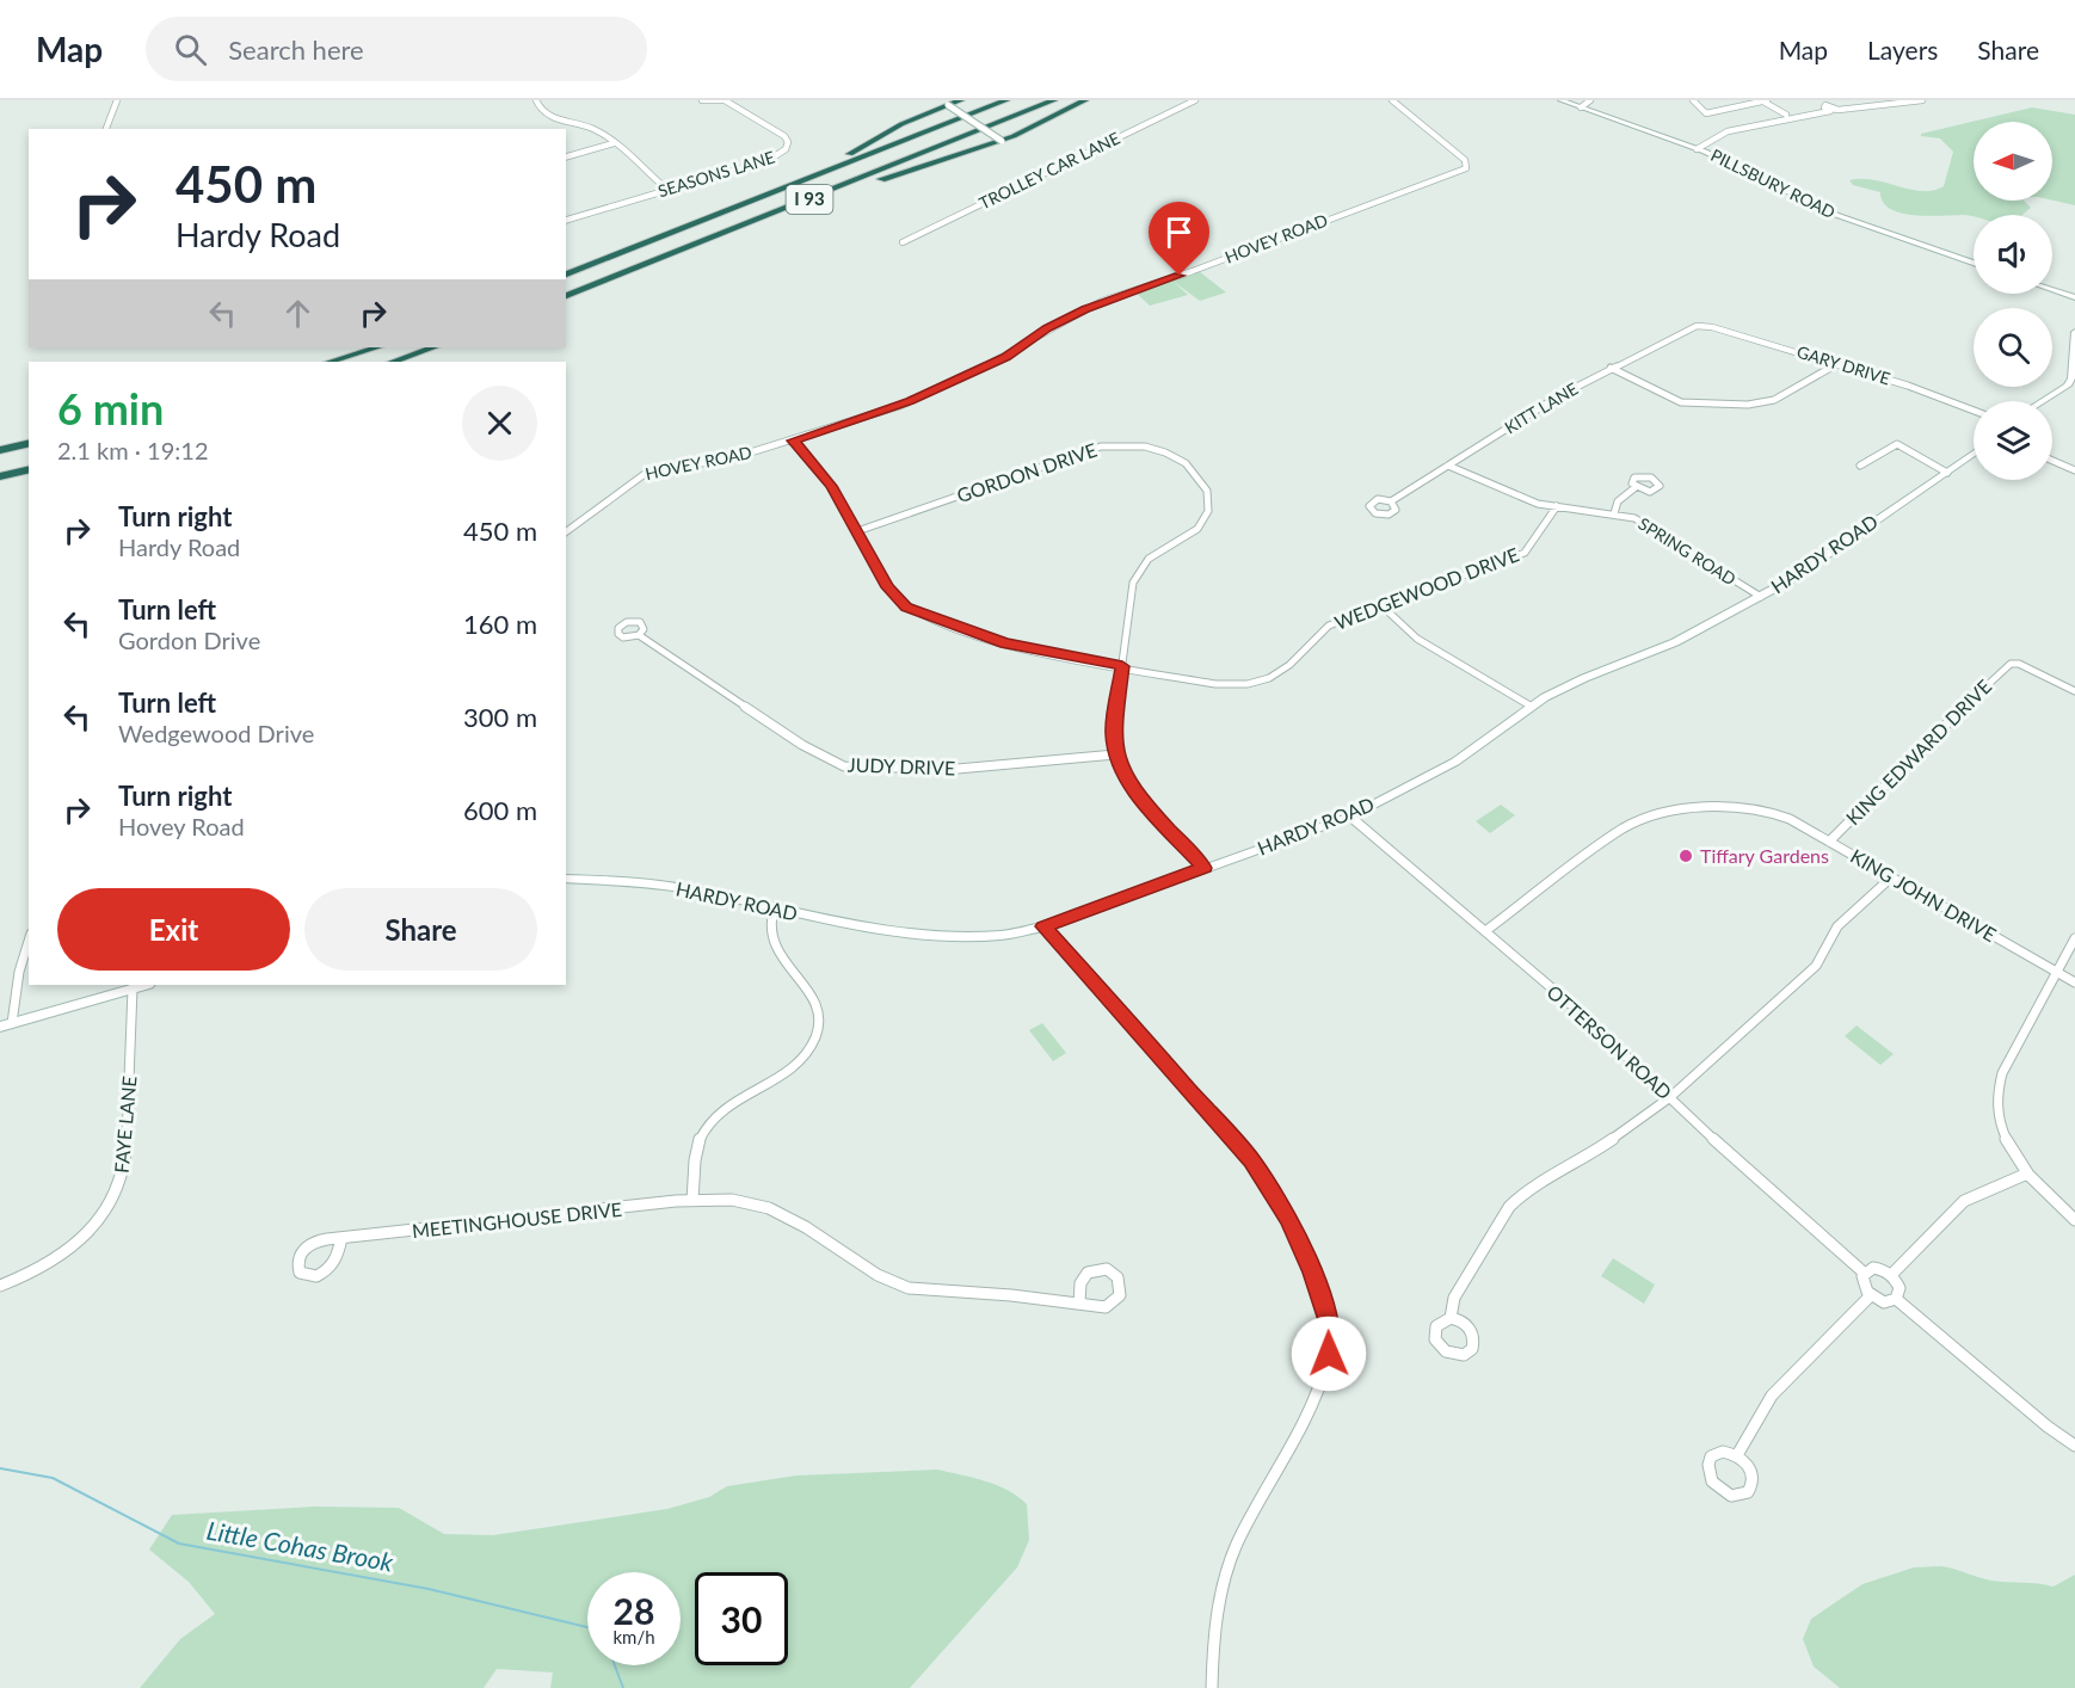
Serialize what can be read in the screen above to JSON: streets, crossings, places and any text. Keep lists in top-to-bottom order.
{
  "streets": {
    "highway": ["I 93"],
    "street": [
      "TROLLEY CAR LANE",
      "SEASONS LANE",
      "PILLSBURY ROAD",
      "HOVEY ROAD",
      "GARY DRIVE",
      "KITT LANE",
      "GORDON DRIVE",
      "SPRING ROAD",
      "HARDY ROAD",
      "WEDGEWOOD DRIVE",
      "KING EDWARD DRIVE",
      "JUDY DRIVE",
      "KING JOHN DRIVE",
      "OTTERSON ROAD",
      "FAYE LANE",
      "MEETINGHOUSE DRIVE"
    ]
  },
  "crossings": [
    ["HOVEY ROAD", "WEDGEWOOD DRIVE"],
    ["GARY DRIVE", "KITT LANE"],
    ["KITT LANE", "SPRING ROAD"],
    ["GORDON DRIVE", "HARDY ROAD"],
    ["GORDON DRIVE", "WEDGEWOOD DRIVE"],
    ["GORDON DRIVE", "JUDY DRIVE"],
    ["SPRING ROAD", "HARDY ROAD"],
    ["SPRING ROAD", "WEDGEWOOD DRIVE"],
    ["HARDY ROAD", "OTTERSON ROAD"],
    ["KING EDWARD DRIVE", "KING JOHN DRIVE"],
    ["KING JOHN DRIVE", "OTTERSON ROAD"]
  ],
  "water": ["Little Cohas Brook"],
  "places": ["Tiffary Gardens"],
  "north": "left",
  "page": {
    "header": "Map",
    "search": "Search here",
    "nav": ["Map", "Layers", "Share"],
    "turn": ["450 m", "Hardy Road"],
    "heading": ["6 min", "2.1 km · 19:12"],
    "list": [
      {
        "name": "Turn right",
        "note": "Hardy Road",
        "value": "450 m"
      },
      {
        "name": "Turn left",
        "note": "Gordon Drive",
        "value": "160 m"
      },
      {
        "name": "Turn left",
        "note": "Wedgewood Drive",
        "value": "300 m"
      },
      {
        "name": "Turn right",
        "note": "Hovey Road",
        "value": "600 m"
      }
    ],
    "buttons": ["Exit", "Share"],
    "speed": "28 km/h",
    "limit": "30"
  }
}
